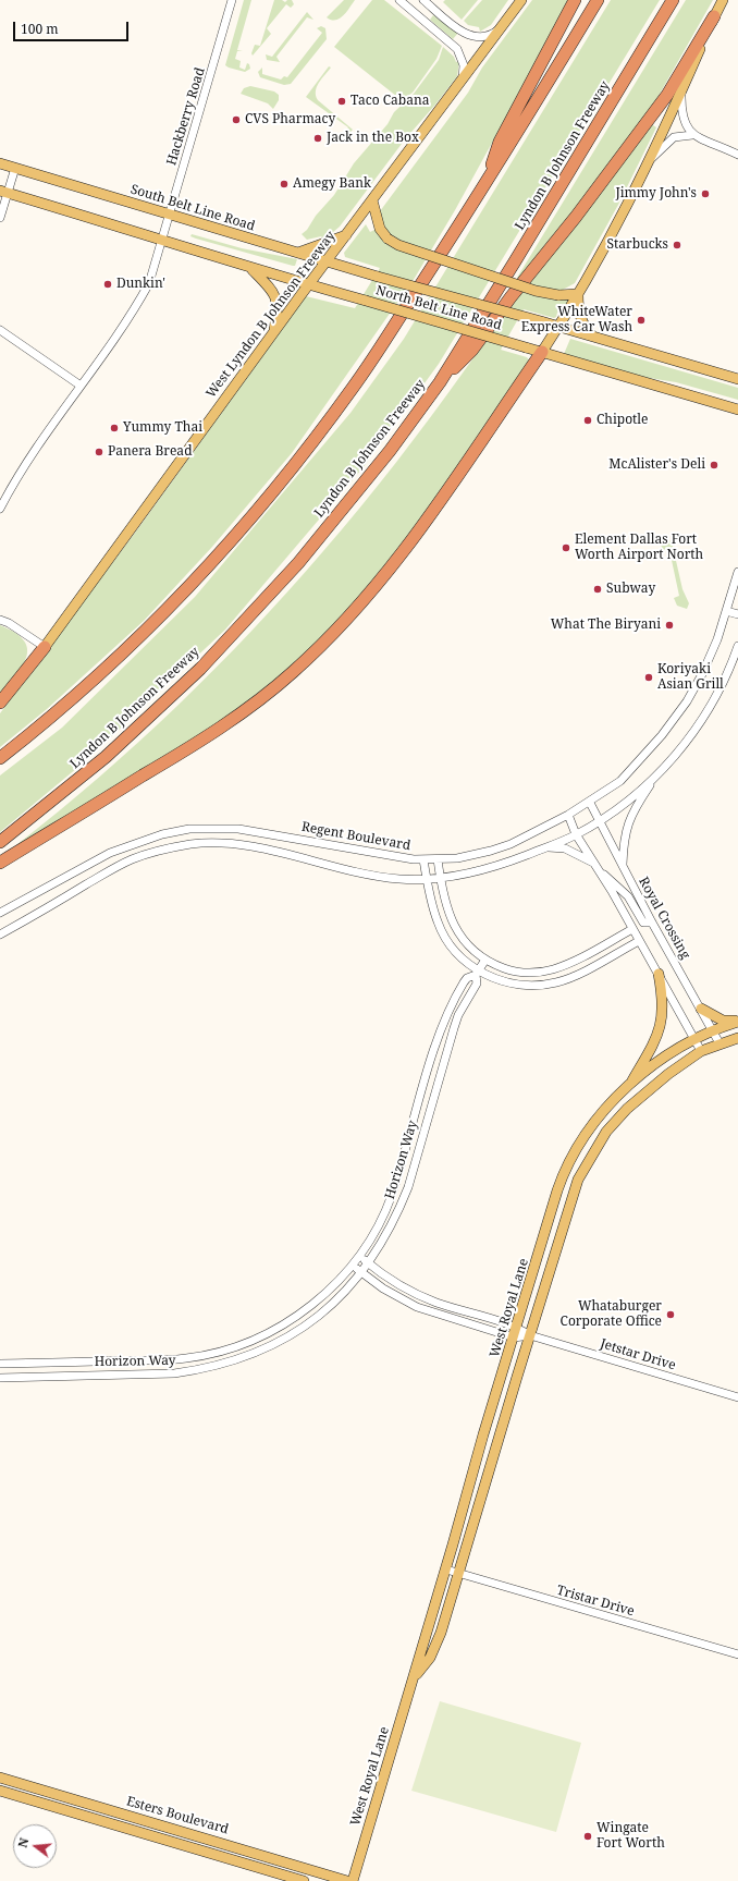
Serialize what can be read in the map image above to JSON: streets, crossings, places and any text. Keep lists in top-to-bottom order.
{
  "streets": {
    "highway": ["Lyndon B Johnson Freeway"],
    "main road": [
      "South Belt Line Road",
      "North Belt Line Road",
      "West Lyndon B Johnson Freeway",
      "West Royal Lane",
      "Esters Boulevard"
    ],
    "street": [
      "Hackberry Road",
      "Regent Boulevard",
      "Royal Crossing",
      "Horizon Way",
      "Jetstar Drive",
      "Tristar Drive"
    ]
  },
  "crossings": [
    ["Hackberry Road", "South Belt Line Road"],
    ["South Belt Line Road", "North Belt Line Road"],
    ["South Belt Line Road", "West Lyndon B Johnson Freeway"],
    ["North Belt Line Road", "West Lyndon B Johnson Freeway"],
    ["Regent Boulevard", "Royal Crossing"],
    ["Royal Crossing", "West Royal Lane"],
    ["Horizon Way", "Jetstar Drive"],
    ["West Royal Lane", "Jetstar Drive"],
    ["West Royal Lane", "Tristar Drive"]
  ],
  "places": [
    "Taco Cabana",
    "CVS Pharmacy",
    "Jack in the Box",
    "Amegy Bank",
    "Jimmy John's",
    "Starbucks",
    "Dunkin'",
    "WhiteWater Express Car Wash",
    "Chipotle",
    "Yummy Thai",
    "Panera Bread",
    "McAlister's Deli",
    "Element Dallas Fort Worth Airport North",
    "Subway",
    "What The Biryani",
    "Koriyaki Asian Grill",
    "Whataburger Corporate Office",
    "Wingate Fort Worth"
  ],
  "scale_bar": "100 m",
  "north": "left"
}
